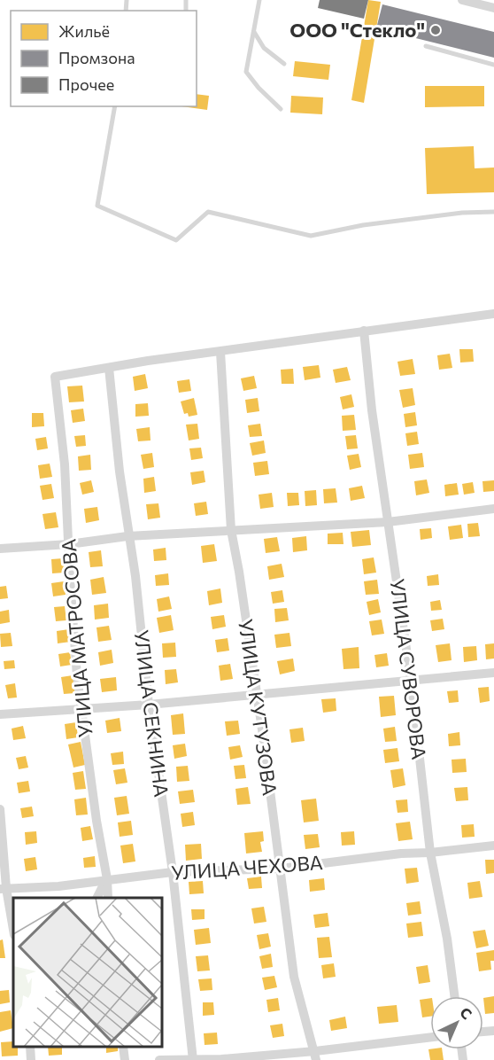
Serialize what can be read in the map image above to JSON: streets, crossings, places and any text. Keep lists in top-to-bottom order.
{
  "streets": {
    "street": [
      "УЛИЦА МАТРОСОВА",
      "УЛИЦА СУВОРОВА",
      "УЛИЦА КУТУЗОВА",
      "УЛИЦА СЕКНИНА",
      "УЛИЦА ЧЕХОВА"
    ]
  },
  "crossings": [
    ["УЛИЦА МАТРОСОВА", "УЛИЦА СЕКНИНА"],
    ["УЛИЦА МАТРОСОВА", "УЛИЦА ЧЕХОВА"],
    ["УЛИЦА СУВОРОВА", "УЛИЦА ЧЕХОВА"],
    ["УЛИЦА КУТУЗОВА", "УЛИЦА ЧЕХОВА"],
    ["УЛИЦА СЕКНИНА", "УЛИЦА ЧЕХОВА"]
  ],
  "places": ["ООО \"Стекло\""],
  "legend": ["Жильё", "Промзона", "Прочее"],
  "north": "top right"
}
